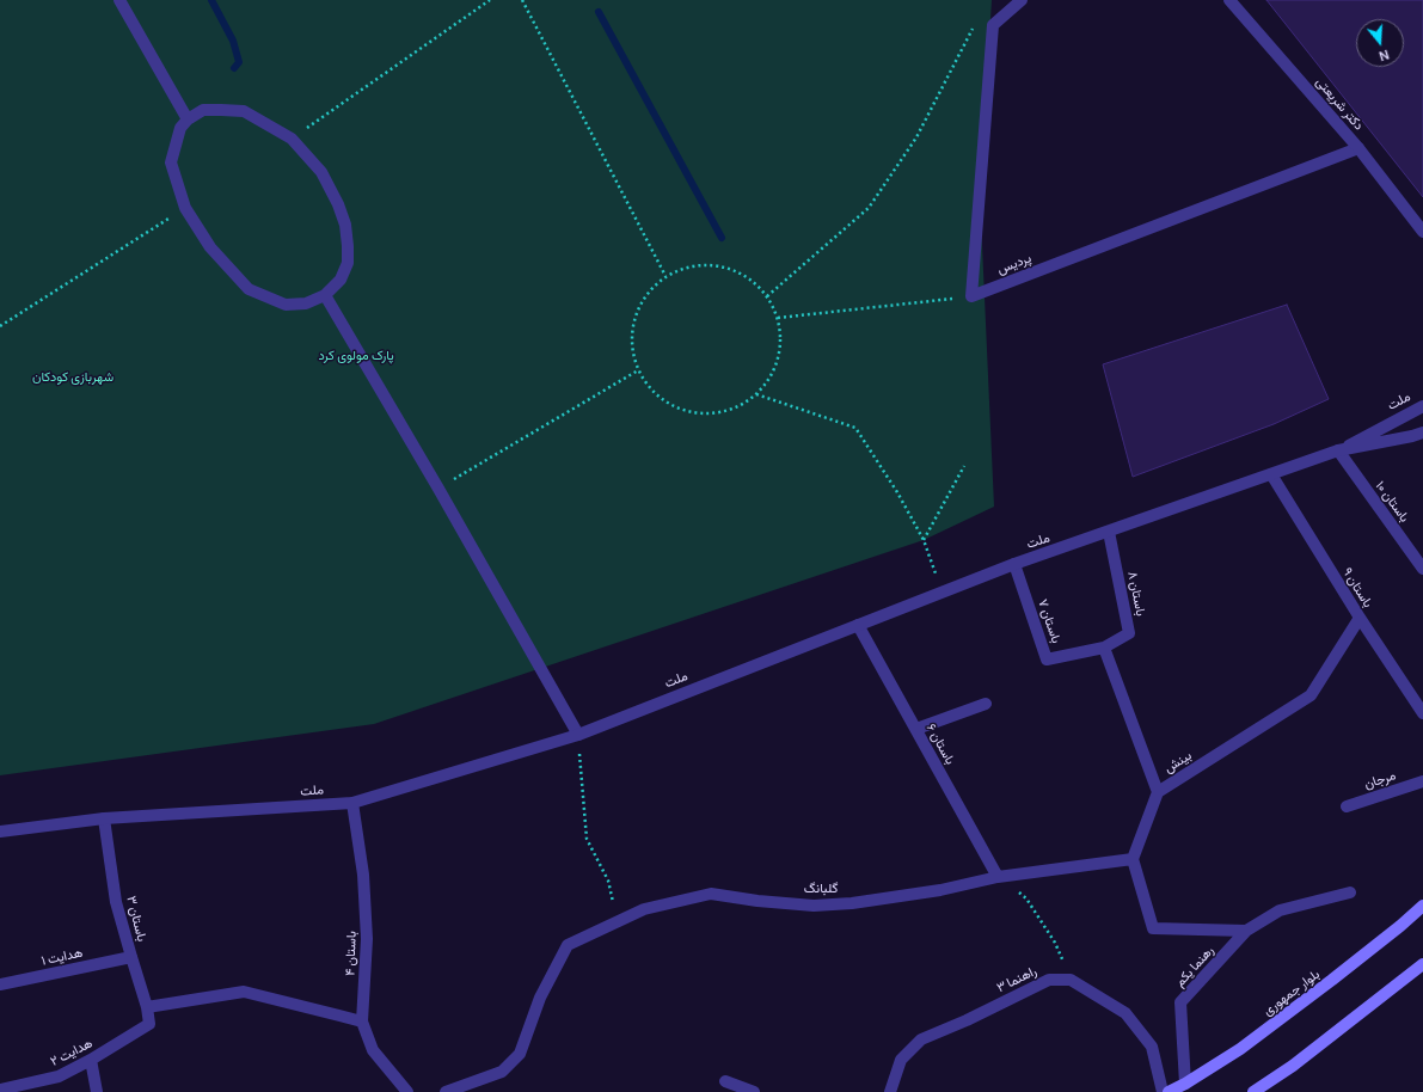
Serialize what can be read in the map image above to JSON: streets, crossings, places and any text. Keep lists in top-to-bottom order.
{
  "streets": {
    "main road": ["بلوار جمهوری"],
    "street": [
      "دکتر شریعتی",
      "پردیس",
      "ملت",
      "باستان ۱۰",
      "باستان ۹",
      "باستان ۸",
      "باستان ۷",
      "باستان ۶",
      "بینش",
      "مرجان",
      "گلبانگ",
      "باستان ۳",
      "باستان ۴",
      "هدایت ۱",
      "رهنما یکم",
      "راهنما ۳",
      "هدایت ۲"
    ]
  },
  "crossings": [
    ["دکتر شریعتی", "پردیس"],
    ["ملت", "باستان ۱۰"],
    ["ملت", "باستان ۹"],
    ["ملت", "باستان ۸"],
    ["ملت", "باستان ۷"],
    ["ملت", "باستان ۶"],
    ["ملت", "باستان ۳"],
    ["ملت", "باستان ۴"],
    ["باستان ۹", "بینش"],
    ["باستان ۸", "باستان ۷"],
    ["باستان ۶", "گلبانگ"],
    ["بینش", "رهنما یکم"],
    ["باستان ۳", "هدایت ۱"],
    ["باستان ۳", "هدایت ۲"],
    ["رهنما یکم", "بلوار جمهوری"]
  ],
  "parks": ["پارک مولوی کرد", "شهربازی کودکان"],
  "north": "bottom"
}
